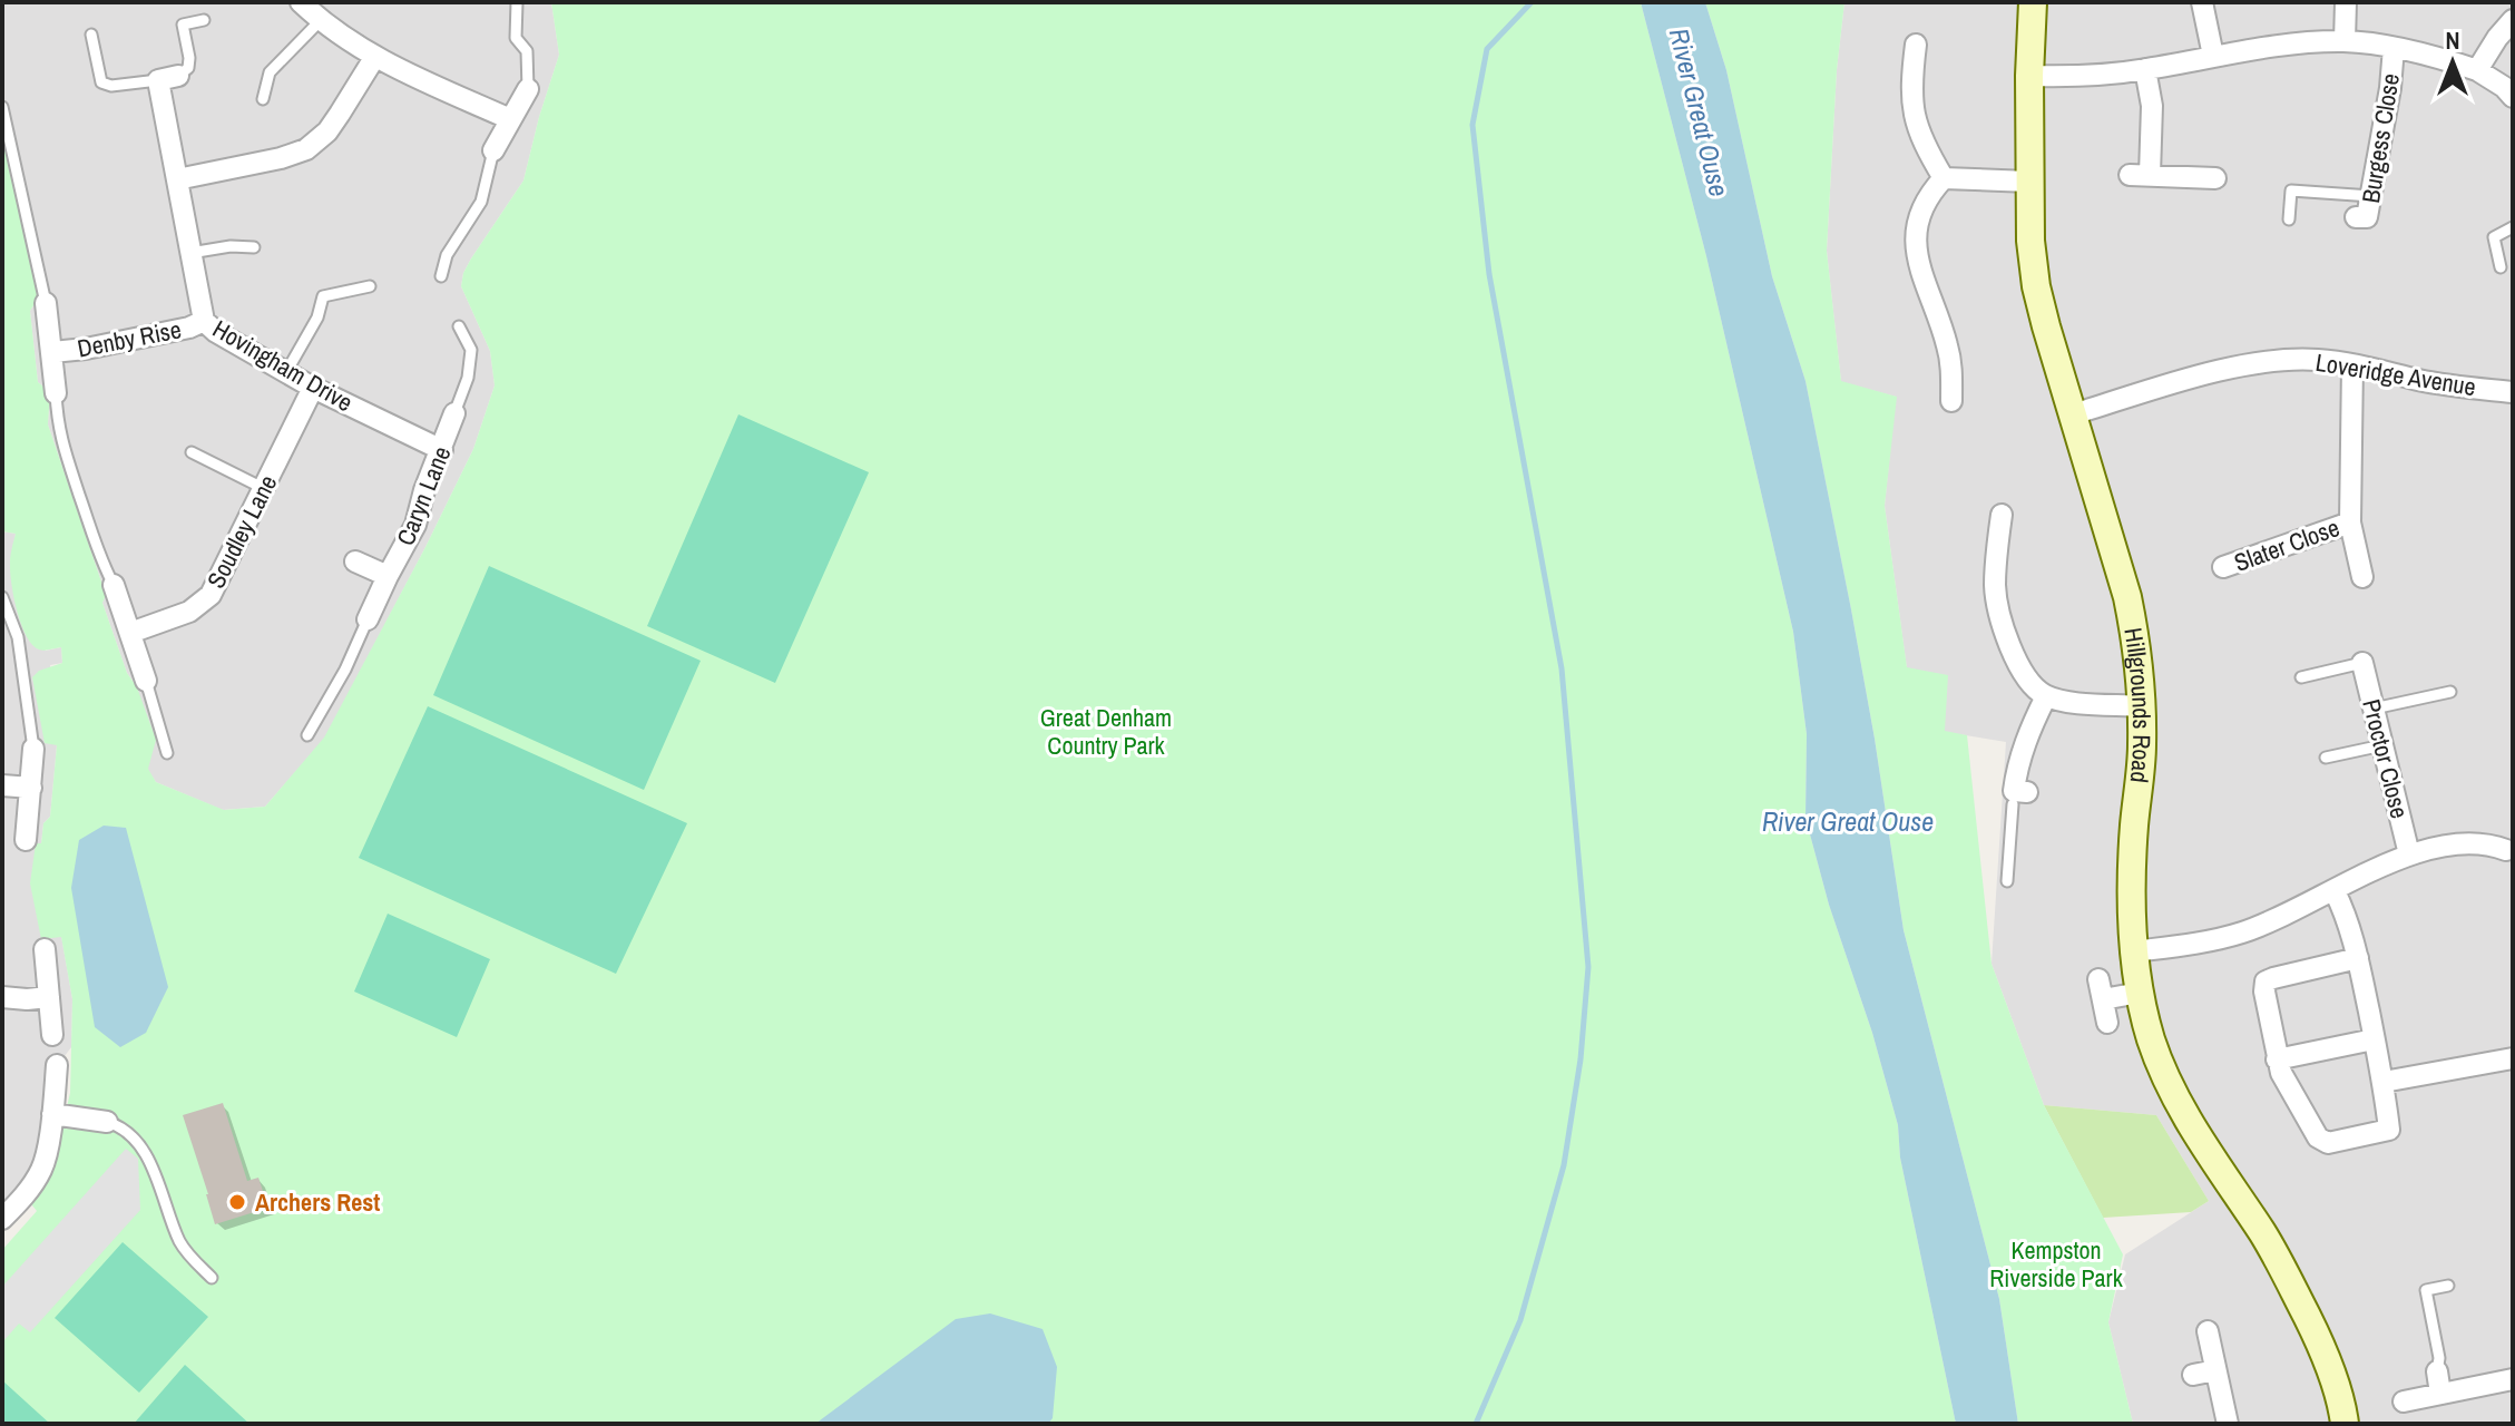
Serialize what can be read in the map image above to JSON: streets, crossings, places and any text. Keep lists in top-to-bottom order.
{
  "streets": {
    "street": [
      "Burgess Close",
      "Denby Rise",
      "Hovingham Drive",
      "Loveridge Avenue",
      "Caryn Lane",
      "Soudley Lane",
      "Slater Close",
      "Hillgrounds Road",
      "Proctor Close"
    ]
  },
  "crossings": [
    ["Denby Rise", "Hovingham Drive"],
    ["Hovingham Drive", "Caryn Lane"],
    ["Hovingham Drive", "Soudley Lane"],
    ["Loveridge Avenue", "Slater Close"],
    ["Loveridge Avenue", "Hillgrounds Road"]
  ],
  "water": ["River Great Ouse"],
  "parks": ["Great Denham Country Park", "Kempston Riverside Park"],
  "places": ["Archers Rest"],
  "north": "top"
}
